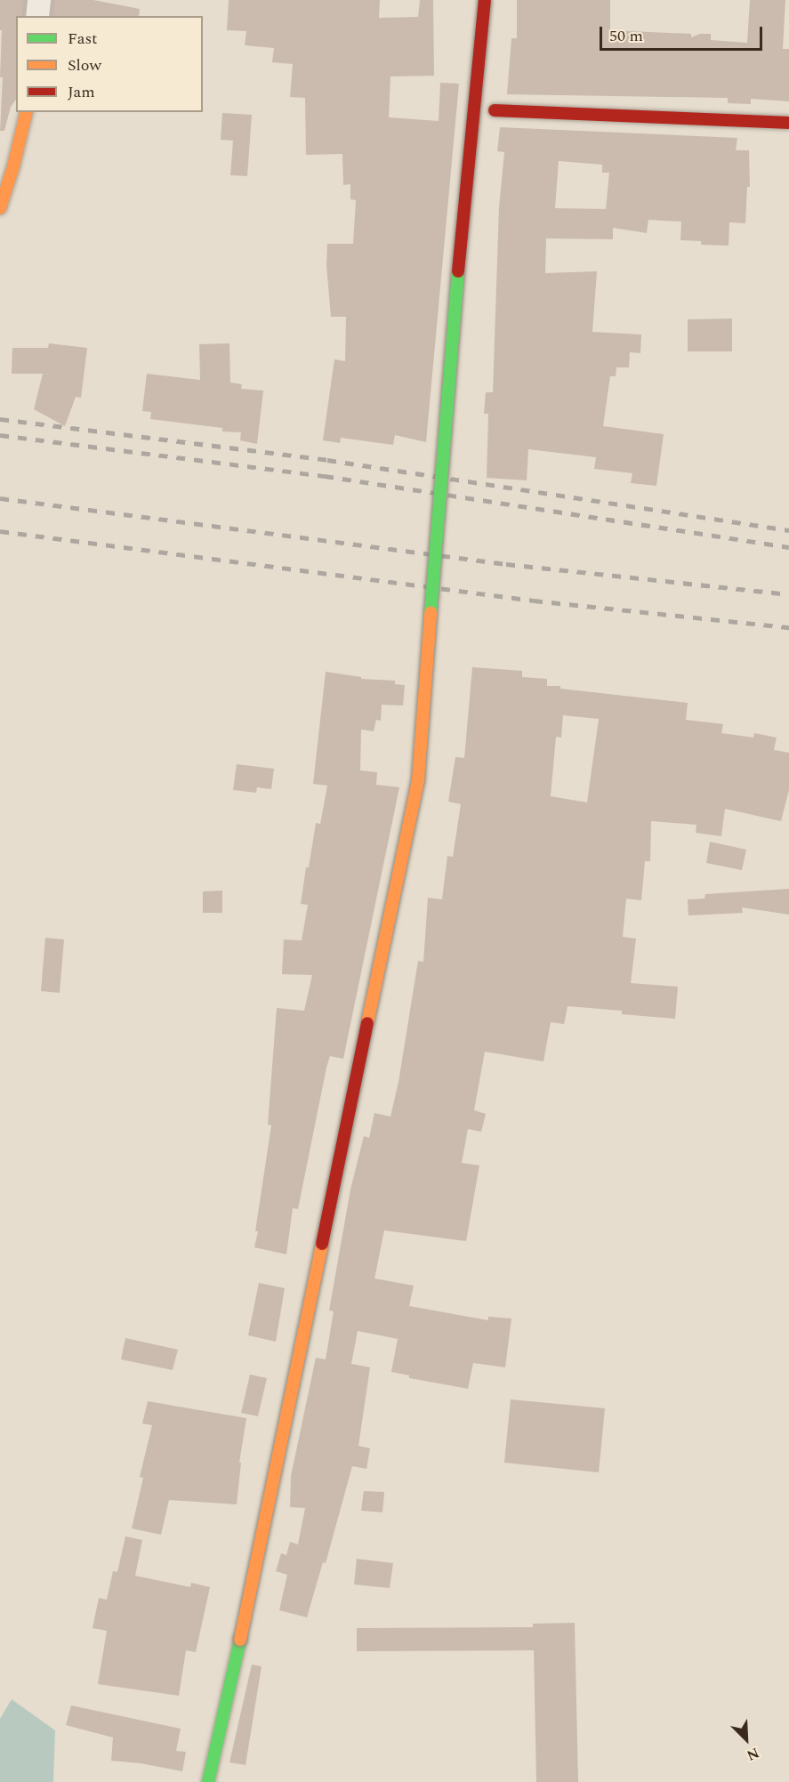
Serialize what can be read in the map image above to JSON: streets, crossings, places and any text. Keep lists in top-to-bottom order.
{
  "legend": ["Fast", "Slow", "Jam"],
  "scale_bar": "50 m",
  "north": "bottom right"
}
